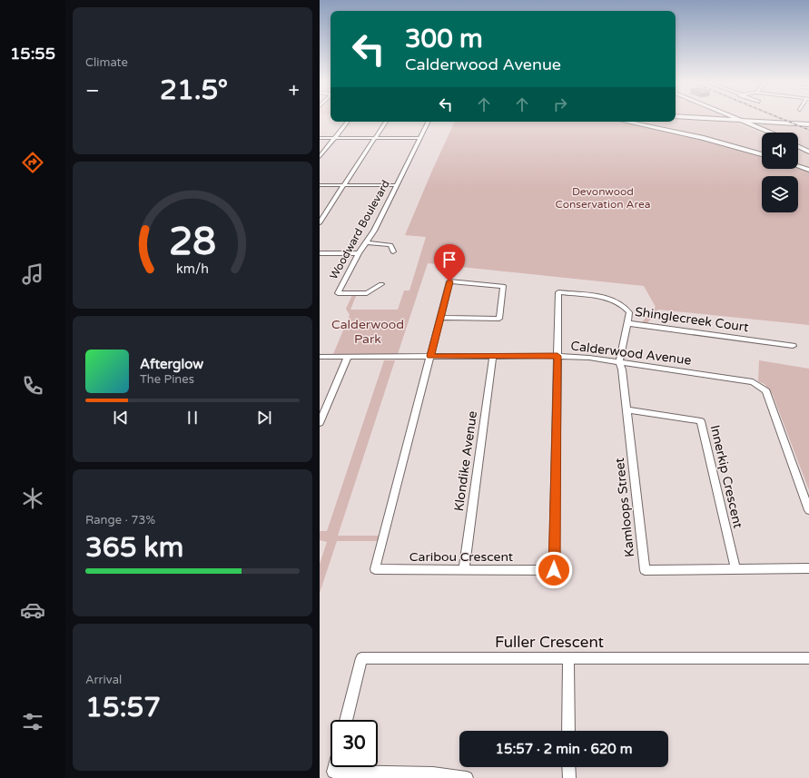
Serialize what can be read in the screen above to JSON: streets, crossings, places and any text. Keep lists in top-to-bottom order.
{
  "streets": {
    "street": [
      "Woodward Boulevard",
      "Shinglecreek Court",
      "Calderwood Avenue",
      "Klondike Avenue",
      "Innerkip Crescent",
      "Kamloops Street",
      "Caribou Crescent",
      "Fuller Crescent"
    ]
  },
  "crossings": [
    ["Shinglecreek Court", "Calderwood Avenue"],
    ["Shinglecreek Court", "Kamloops Street"],
    ["Shinglecreek Court", "Caribou Crescent"],
    ["Calderwood Avenue", "Klondike Avenue"],
    ["Calderwood Avenue", "Kamloops Street"],
    ["Calderwood Avenue", "Caribou Crescent"],
    ["Klondike Avenue", "Caribou Crescent"],
    ["Innerkip Crescent", "Kamloops Street"]
  ],
  "parks": ["Devonwood Conservation Area", "Calderwood Park"],
  "page": {
    "tabs": "15:55",
    "tile": [
      "Climate",
      ["Range · 73%", "365 km"],
      ["Arrival", "15:57"]
    ],
    "turn": ["300 m", "Calderwood Avenue"],
    "heat": ["−", "21.5°", "+"],
    "song": ["Afterglow", "The Pines"],
    "limit": "30",
    "trip": "15:57 · 2 min · 620 m",
    "gauge": ["28", "km/h"]
  }
}
